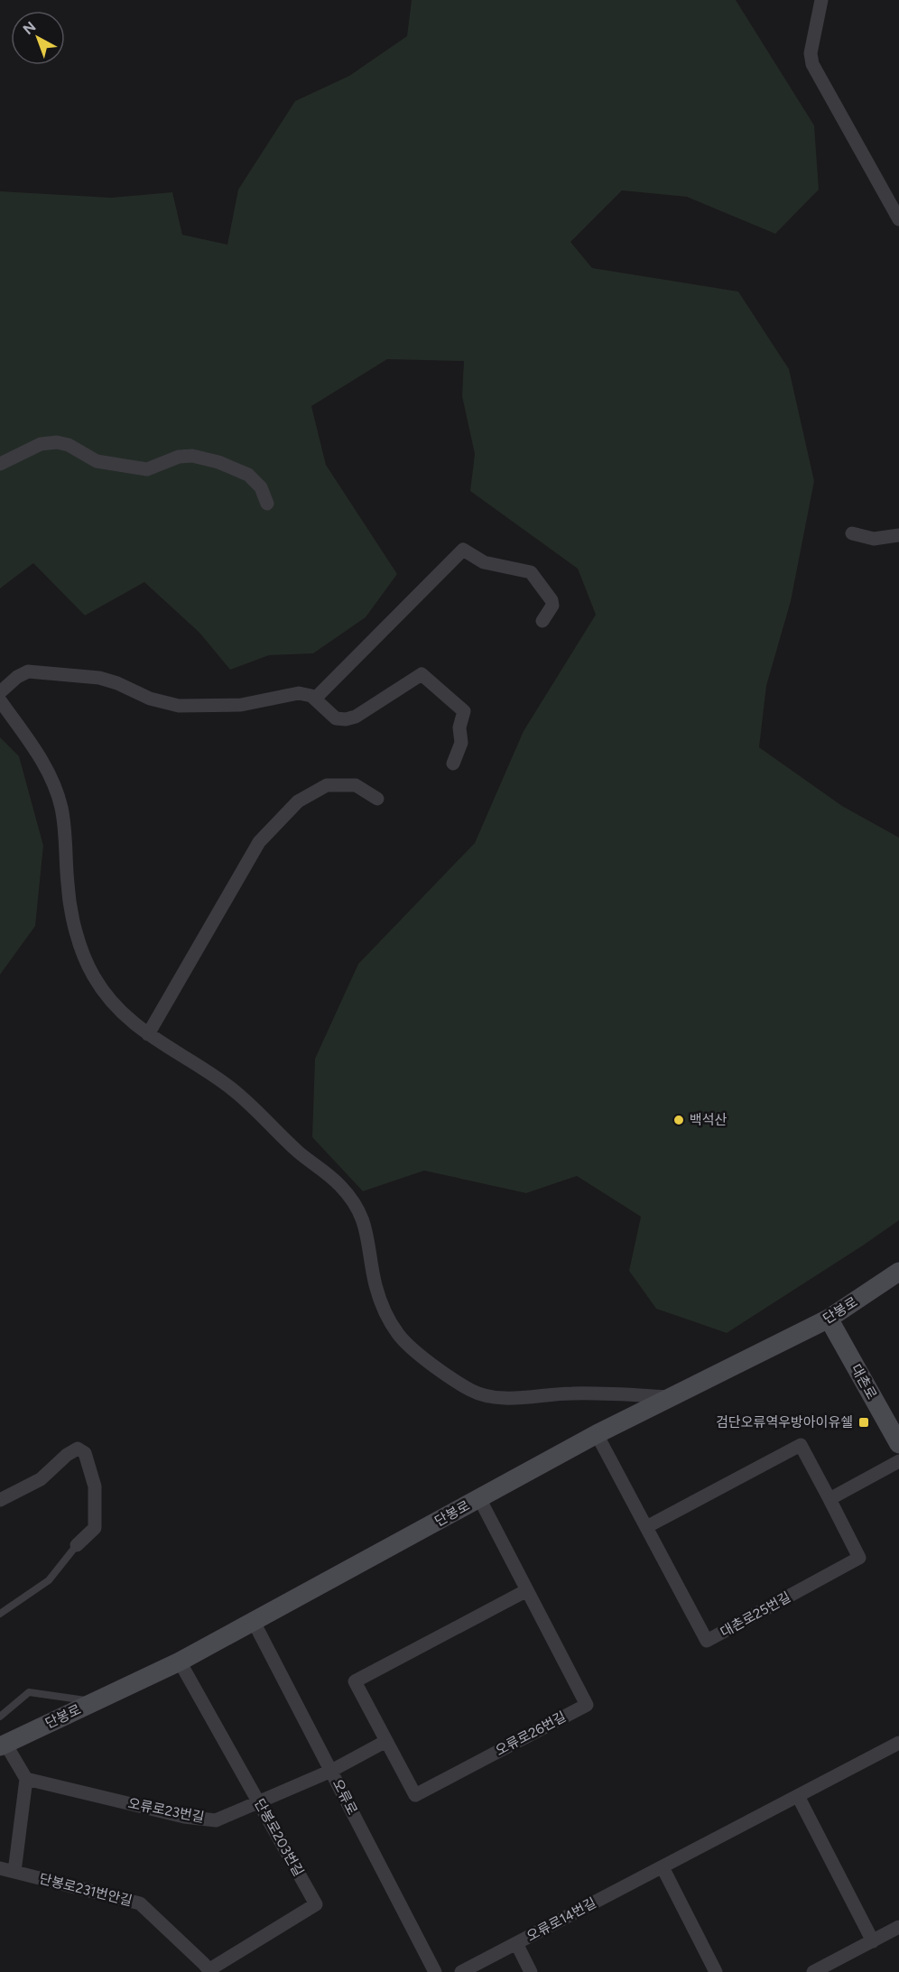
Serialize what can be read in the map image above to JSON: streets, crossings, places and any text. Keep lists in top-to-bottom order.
{
  "streets": {
    "street": [
      "단봉로",
      "대촌로",
      "대촌로25번길",
      "오류로26번길",
      "오류로",
      "오류로23번길",
      "단봉로203번길",
      "단봉로231번안길",
      "오류로14번길"
    ]
  },
  "crossings": [
    ["단봉로", "대촌로"],
    ["단봉로", "대촌로25번길"],
    ["단봉로", "오류로26번길"],
    ["단봉로", "오류로"],
    ["단봉로", "단봉로203번길"],
    ["오류로", "오류로23번길"],
    ["오류로23번길", "단봉로203번길"],
    ["단봉로203번길", "단봉로231번안길"]
  ],
  "places": {
    "other": ["백석산"],
    "transit": ["검단오류역우방아이유쉘"]
  },
  "north": "top left"
}
